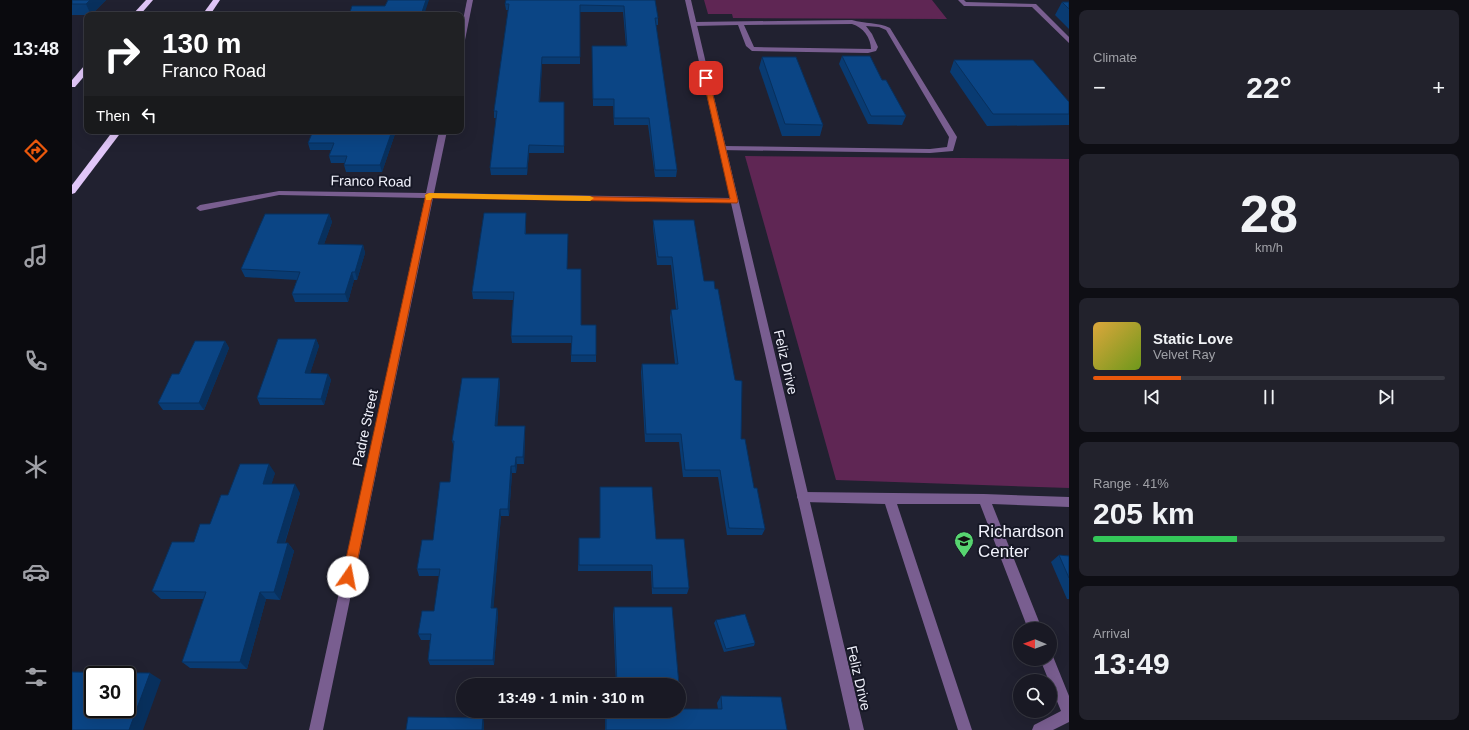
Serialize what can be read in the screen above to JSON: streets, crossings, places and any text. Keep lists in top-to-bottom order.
{
  "streets": {
    "street": ["Franco Road", "Feliz Drive", "Padre Street"]
  },
  "crossings": [
    ["Franco Road", "Feliz Drive"],
    ["Franco Road", "Padre Street"]
  ],
  "places": {
    "school or university": ["Richardson Center"]
  },
  "north": "left",
  "page": {
    "tabs": "13:48",
    "tile": [
      "Climate",
      ["28", "km/h"],
      ["Range · 41%", "205 km"],
      ["Arrival", "13:49"]
    ],
    "turn": ["130 m", "Franco Road"],
    "heat": ["−", "22°", "+"],
    "then": "Then",
    "song": ["Static Love", "Velvet Ray"],
    "limit": "30",
    "trip": "13:49 · 1 min · 310 m"
  }
}
